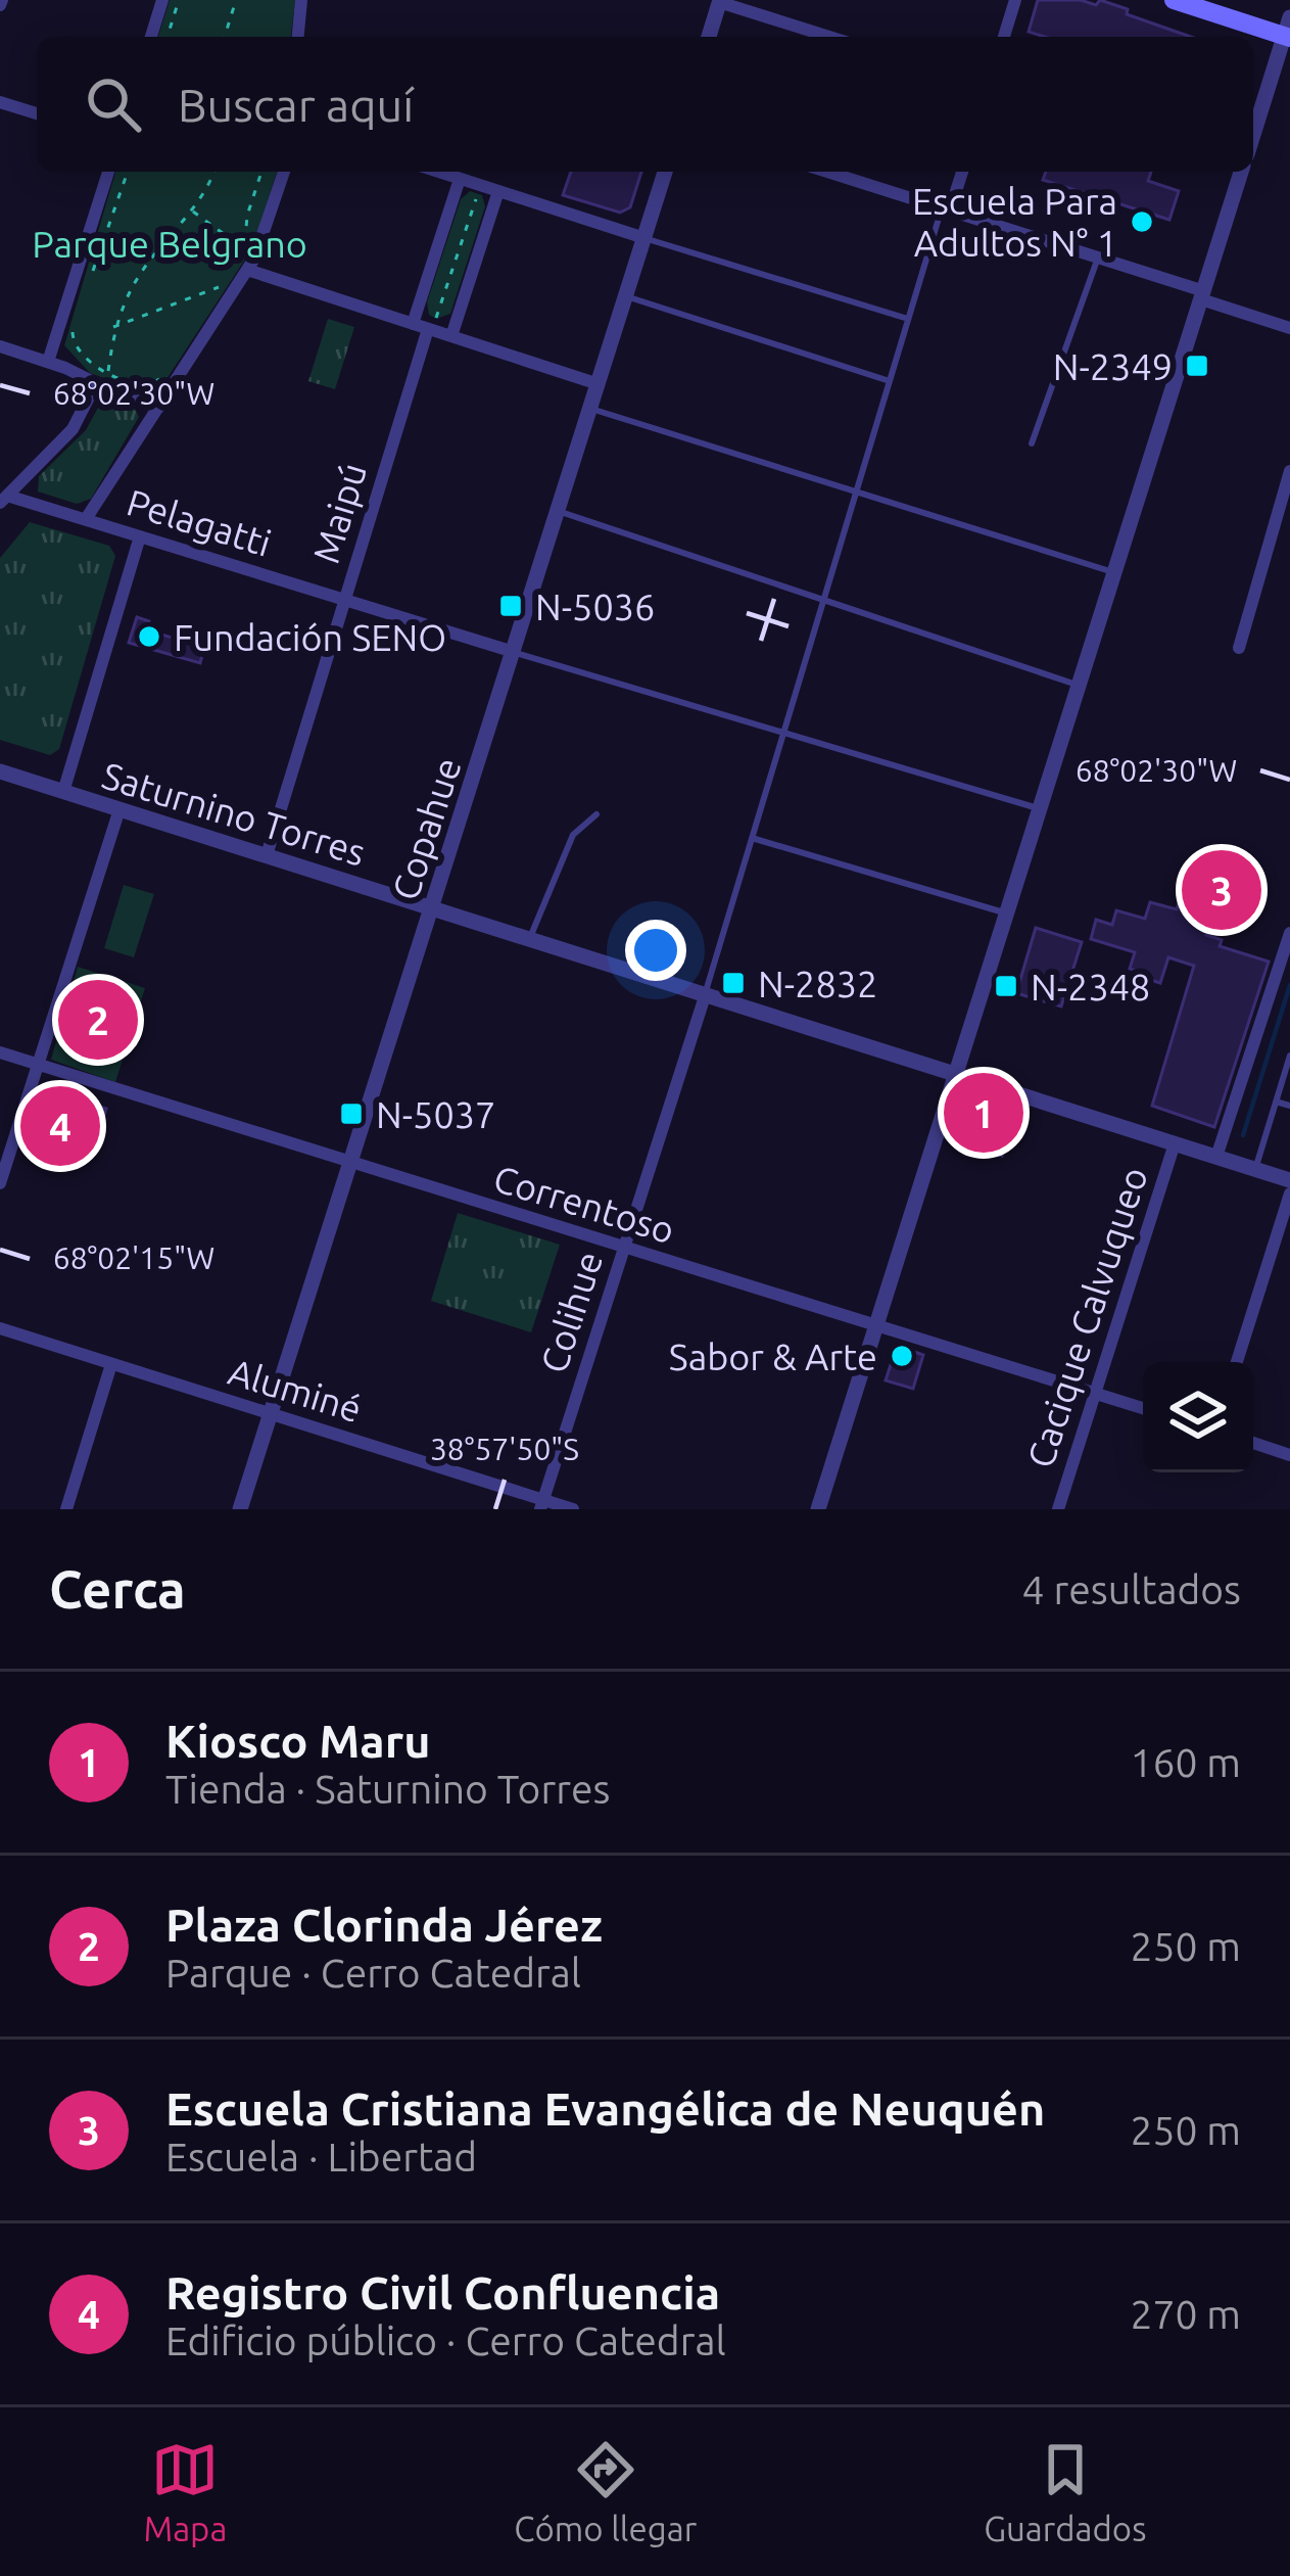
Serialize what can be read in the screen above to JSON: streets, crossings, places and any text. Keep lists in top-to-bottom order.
{
  "streets": {
    "street": [
      "Maipú",
      "Pelagatti",
      "Saturnino Torres",
      "Copahue",
      "Correntoso",
      "Colihue",
      "Cacique Calvuqueo",
      "Aluminé"
    ]
  },
  "crossings": [
    ["Maipú", "Pelagatti"],
    ["Maipú", "Saturnino Torres"],
    ["Pelagatti", "Copahue"],
    ["Saturnino Torres", "Copahue"],
    ["Saturnino Torres", "Colihue"],
    ["Saturnino Torres", "Cacique Calvuqueo"],
    ["Copahue", "Correntoso"],
    ["Copahue", "Aluminé"],
    ["Correntoso", "Colihue"],
    ["Correntoso", "Cacique Calvuqueo"],
    ["Colihue", "Aluminé"]
  ],
  "parks": ["Parque Belgrano"],
  "places": {
    "other": ["Escuela Para Adultos N° 1", "Fundación SENO", "Sabor & Arte"],
    "transit": [
      "N-2349",
      "N-5036",
      "N-2832",
      "N-2348",
      "N-5037"
    ]
  },
  "page": {
    "search": "Buscar aquí",
    "pins": [
      "3",
      "2",
      "1",
      "4"
    ],
    "heading": ["Cerca", "4 resultados"],
    "list": [
      {
        "mark": "1",
        "name": "Kiosco Maru",
        "note": "Tienda · Saturnino Torres",
        "value": "160 m"
      },
      {
        "mark": "2",
        "name": "Plaza Clorinda Jérez",
        "note": "Parque · Cerro Catedral",
        "value": "250 m"
      },
      {
        "mark": "3",
        "name": "Escuela Cristiana Evangélica de Neuquén",
        "note": "Escuela · Libertad",
        "value": "250 m"
      },
      {
        "mark": "4",
        "name": "Registro Civil Confluencia",
        "note": "Edificio público · Cerro Catedral",
        "value": "270 m"
      }
    ],
    "nav": ["Mapa", "Cómo llegar", "Guardados"]
  },
  "coordinates": ["68°02'30\"W", "68°02'15\"W", "38°57'50\"S"]
}
